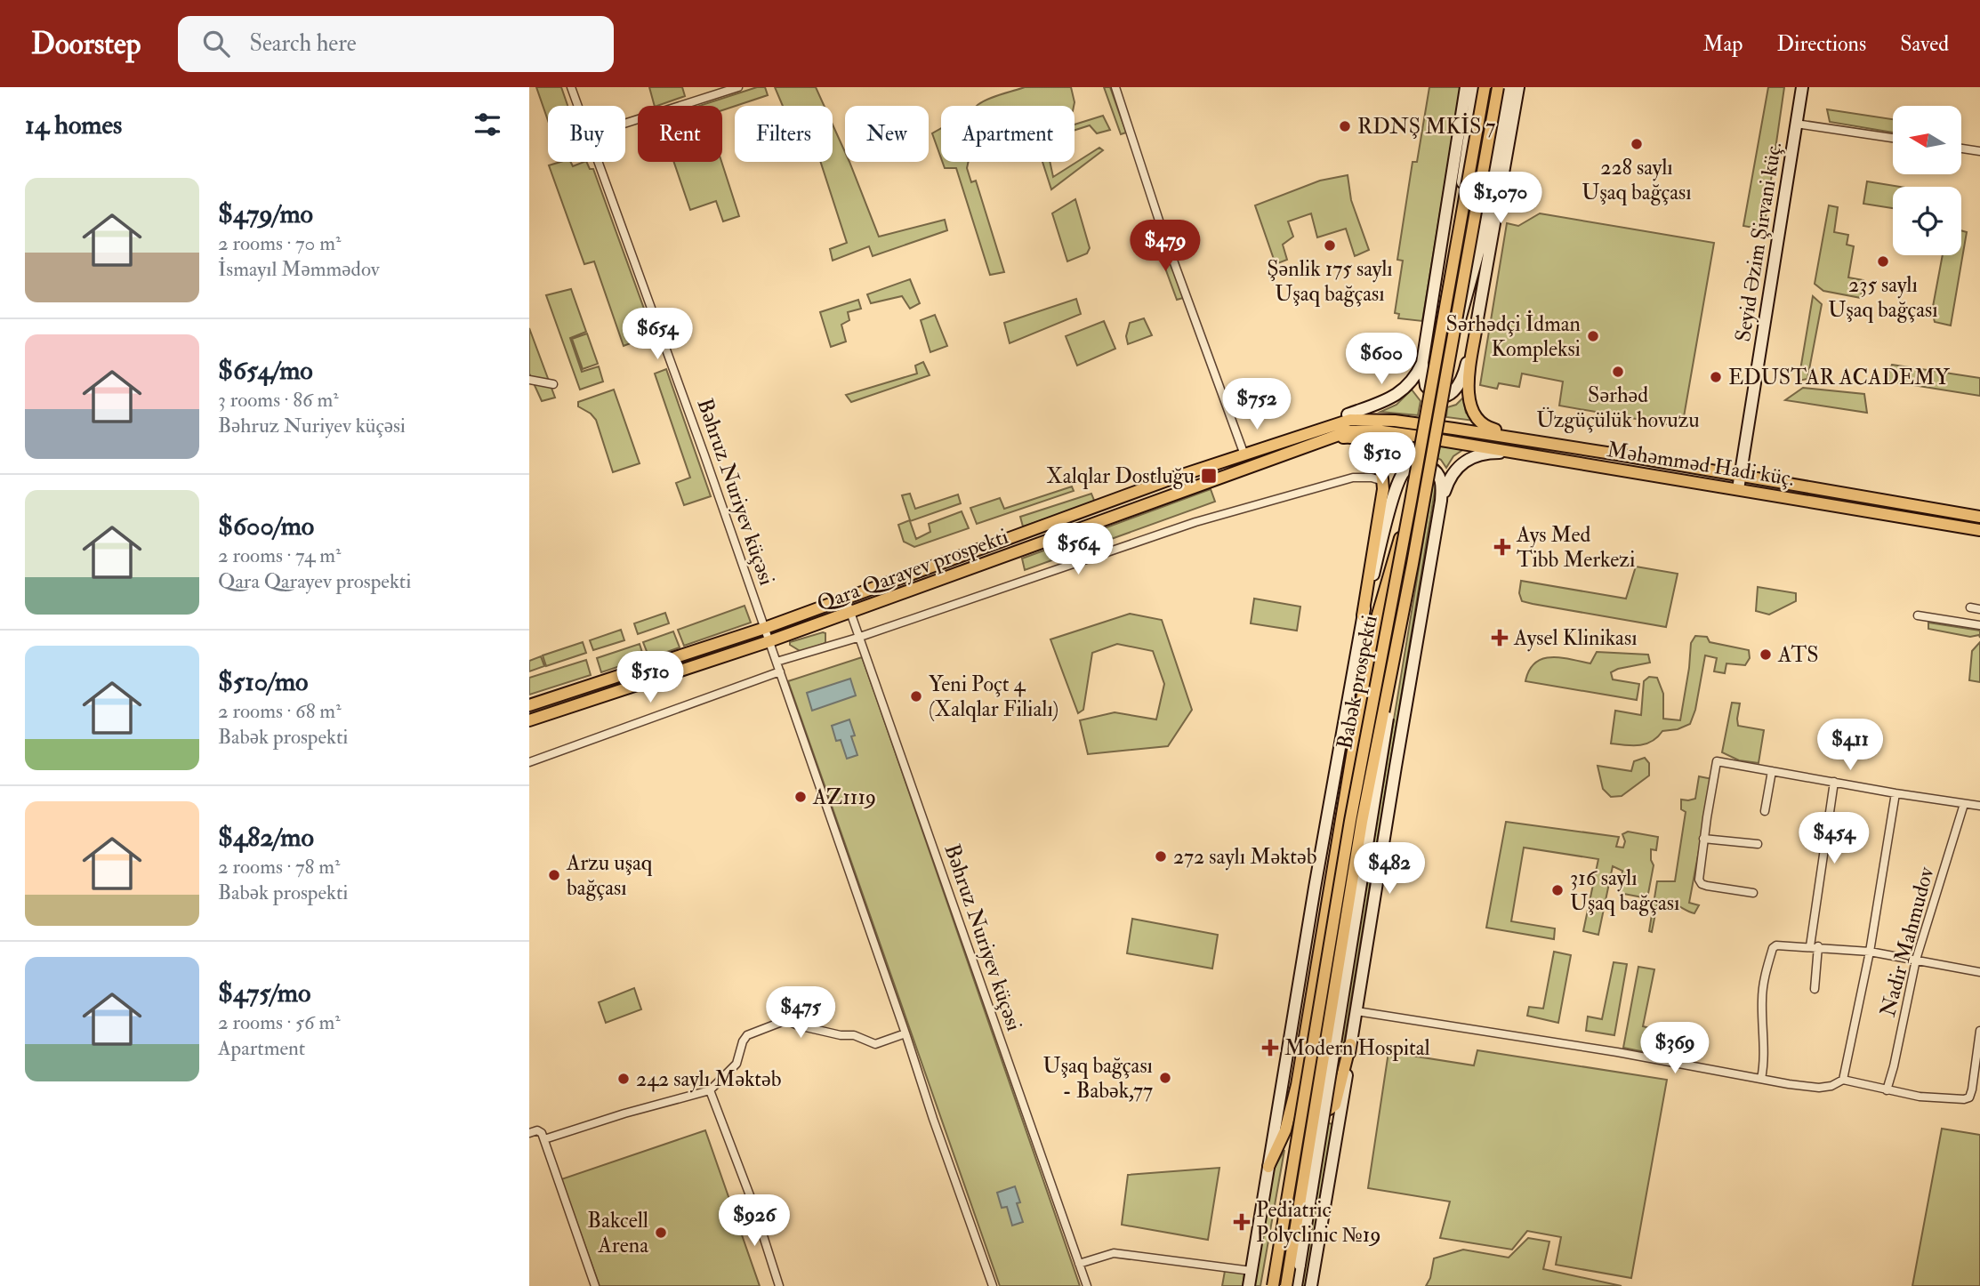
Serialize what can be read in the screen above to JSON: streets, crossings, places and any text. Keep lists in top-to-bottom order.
{
  "streets": {
    "main road": [
      "Seyid Əzim Şirvani küç.",
      "Məhəmməd Hadi küç.",
      "Qara Qarayev prospekti",
      "Babək prospekti"
    ],
    "street": ["Bəhruz Nuriyev küçəsi", "Nadir Mahmudov"]
  },
  "crossings": [
    ["Seyid Əzim Şirvani küç.", "Məhəmməd Hadi küç."],
    ["Məhəmməd Hadi küç.", "Qara Qarayev prospekti"],
    ["Bəhruz Nuriyev küçəsi", "Qara Qarayev prospekti"]
  ],
  "places": {
    "other": [
      "RDNŞ MKİS 7",
      "228 saylı Uşaq bağçası",
      "Şənlik 175 saylı Uşaq bağçası",
      "235 saylı Uşaq bağçası",
      "Sərhədçi İdman Kompleksi",
      "Sərhəd Üzgüçülük hovuzu",
      "EDUSTAR ACADEMY",
      "ATS",
      "Yeni Poçt 4 (Xalqlar Filialı)",
      "AZ1119",
      "272 saylı Məktəb",
      "Arzu uşaq bağçası",
      "316 saylı Uşaq bağçası",
      "Uşaq bağçası - Babək,77",
      "242 saylı Məktəb",
      "Bakcell Arena"
    ],
    "transit": ["Xalqlar Dostluğu"],
    "health": [
      "Ays Med Tibb Merkezi",
      "Aysel Klinikası",
      "Modern Hospital",
      "Pediatric Polyclinic №19"
    ]
  },
  "north": "left",
  "page": {
    "header": "Doorstep",
    "search": "Search here",
    "nav": ["Map", "Directions", "Saved"],
    "heading": "14 homes",
    "chip": [
      "Buy",
      "Rent",
      "Filters",
      "New",
      "Apartment"
    ],
    "list": [
      {
        "name": "$479/mo",
        "note": "2 rooms · 70 m² · İsmayıl Məmmədov"
      },
      {
        "name": "$654/mo",
        "note": "3 rooms · 86 m² · Bəhruz Nuriyev küçəsi"
      },
      {
        "name": "$600/mo",
        "note": "2 rooms · 74 m² · Qara Qarayev prospekti"
      },
      {
        "name": "$510/mo",
        "note": "2 rooms · 68 m² · Babək prospekti"
      },
      {
        "name": "$482/mo",
        "note": "2 rooms · 78 m² · Babək prospekti"
      },
      {
        "name": "$475/mo",
        "note": "2 rooms · 56 m² · Apartment"
      }
    ],
    "price": [
      "$1,070",
      "$479",
      "$654",
      "$600",
      "$752",
      "$510",
      "$564",
      "$510",
      "$411",
      "$454",
      "$482",
      "$475",
      "$369",
      "$926"
    ]
  }
}
